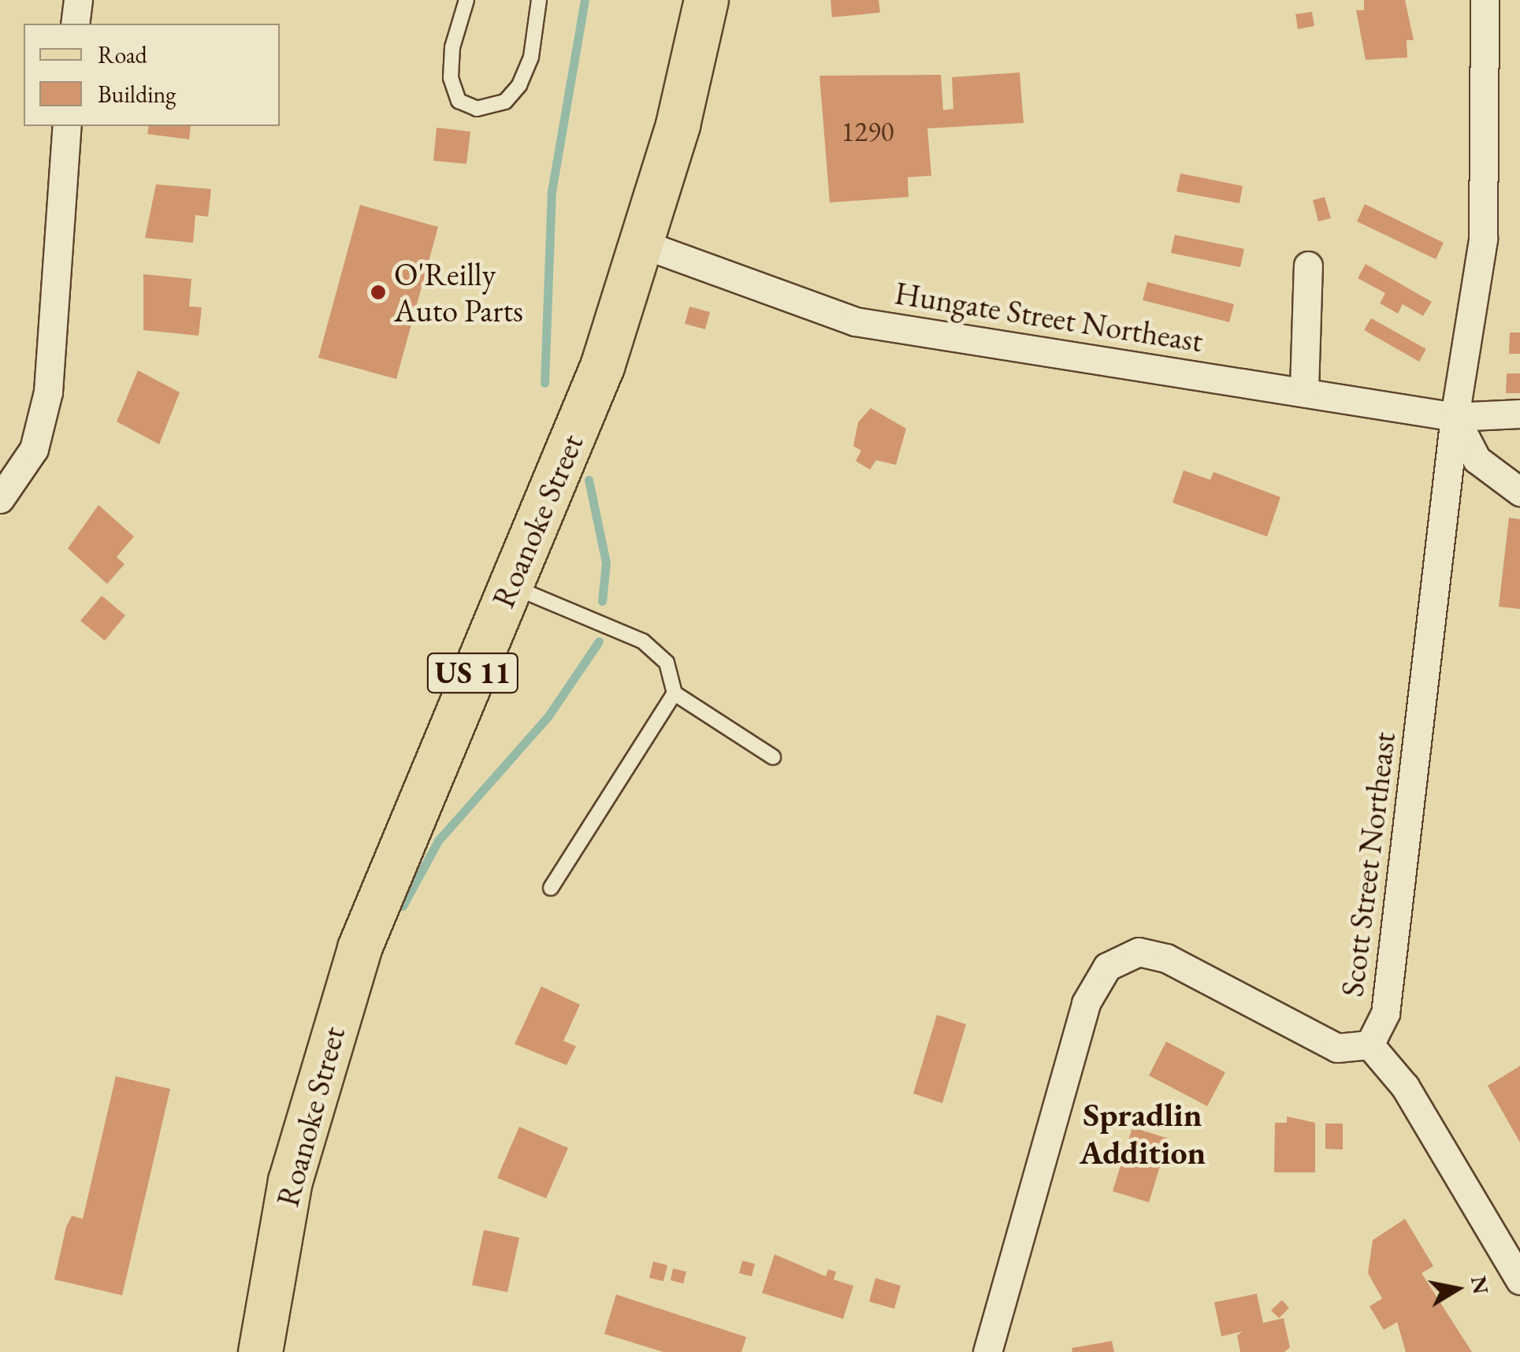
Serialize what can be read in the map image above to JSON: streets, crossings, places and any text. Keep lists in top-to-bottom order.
{
  "streets": {
    "main road": ["Roanoke Street", "US 11"],
    "street": ["Hungate Street Northeast", "Scott Street Northeast"]
  },
  "crossings": [
    ["Hungate Street Northeast", "Roanoke Street"],
    ["Hungate Street Northeast", "Scott Street Northeast"]
  ],
  "districts": ["Spradlin Addition"],
  "places": ["O'Reilly Auto Parts"],
  "house_numbers": ["1290"],
  "legend": ["Road", "Building"],
  "north": "right"
}
